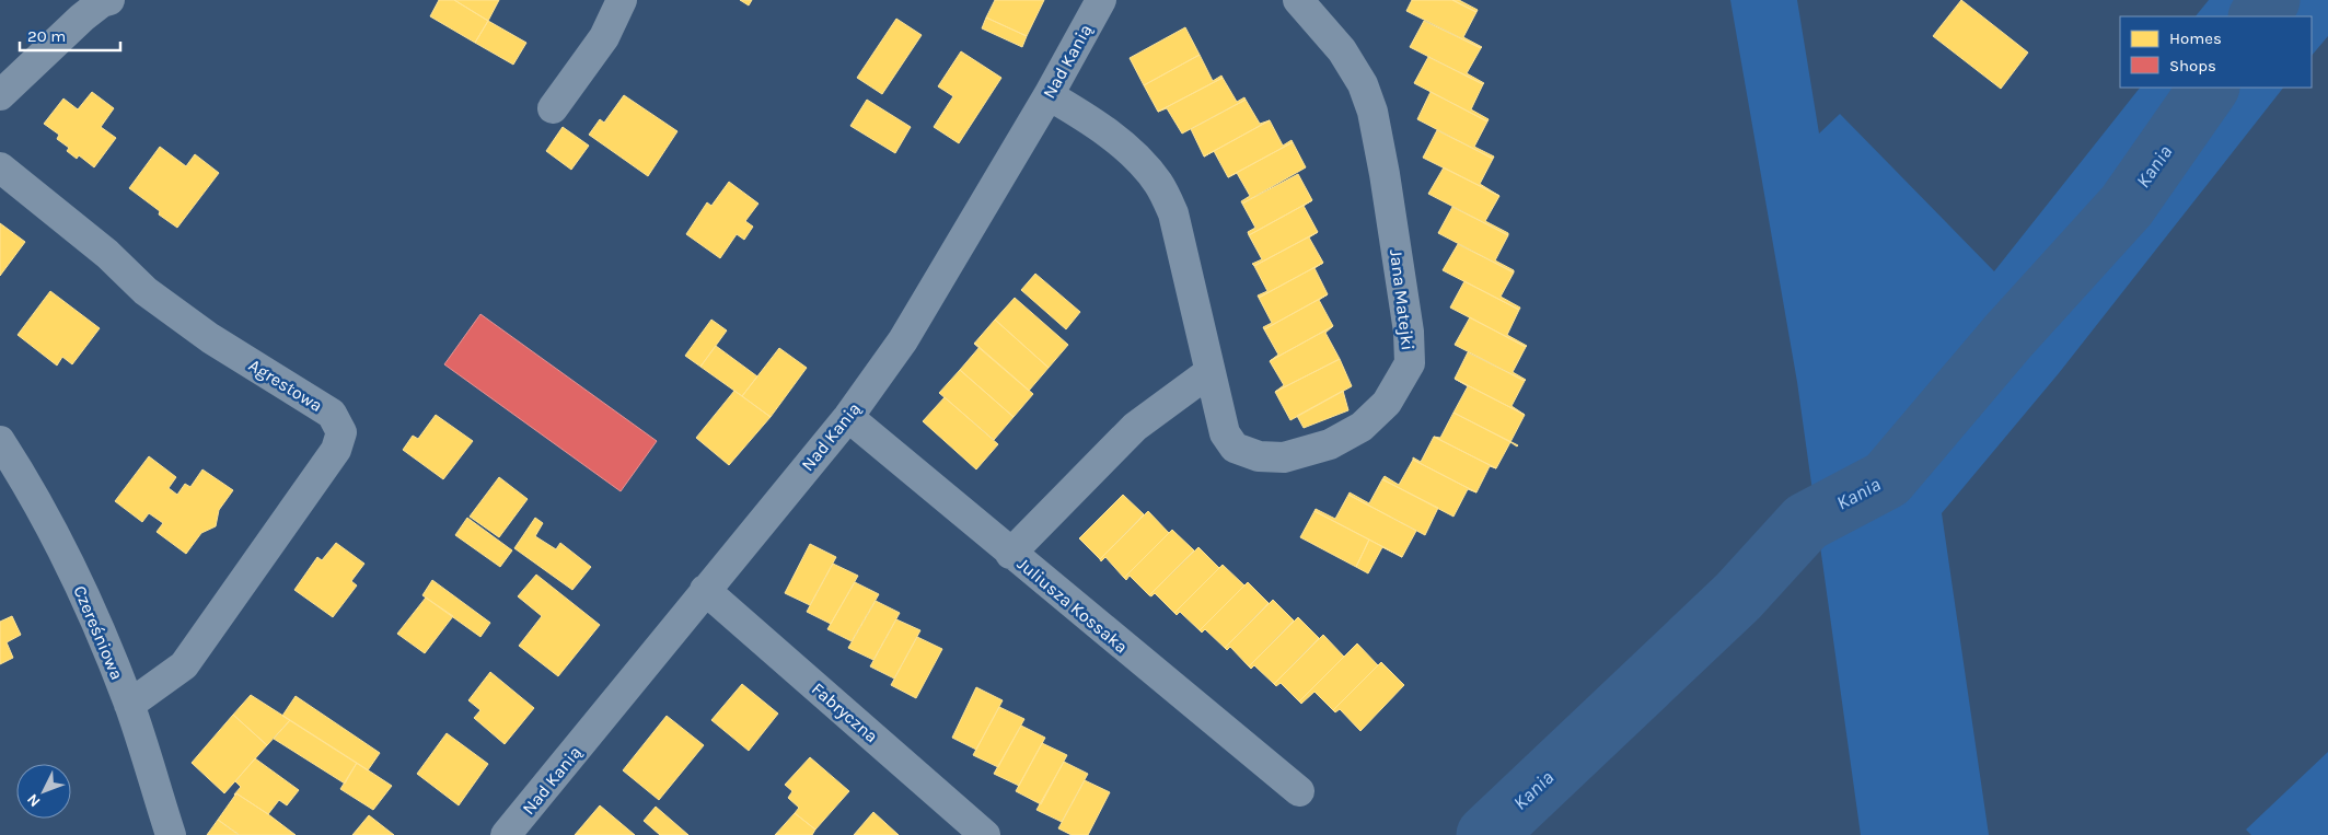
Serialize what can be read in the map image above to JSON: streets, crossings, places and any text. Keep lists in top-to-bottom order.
{
  "streets": {
    "street": [
      "Nad Kanią",
      "Jana Matejki",
      "Agrestowa",
      "Juliusza Kossaka",
      "Czereśniowa",
      "Fabryczna"
    ]
  },
  "crossings": [
    ["Nad Kanią", "Jana Matejki"],
    ["Nad Kanią", "Juliusza Kossaka"],
    ["Nad Kanią", "Fabryczna"],
    ["Agrestowa", "Czereśniowa"]
  ],
  "water": ["Kania"],
  "legend": ["Homes", "Shops"],
  "scale_bar": "20 m",
  "north": "bottom left"
}
